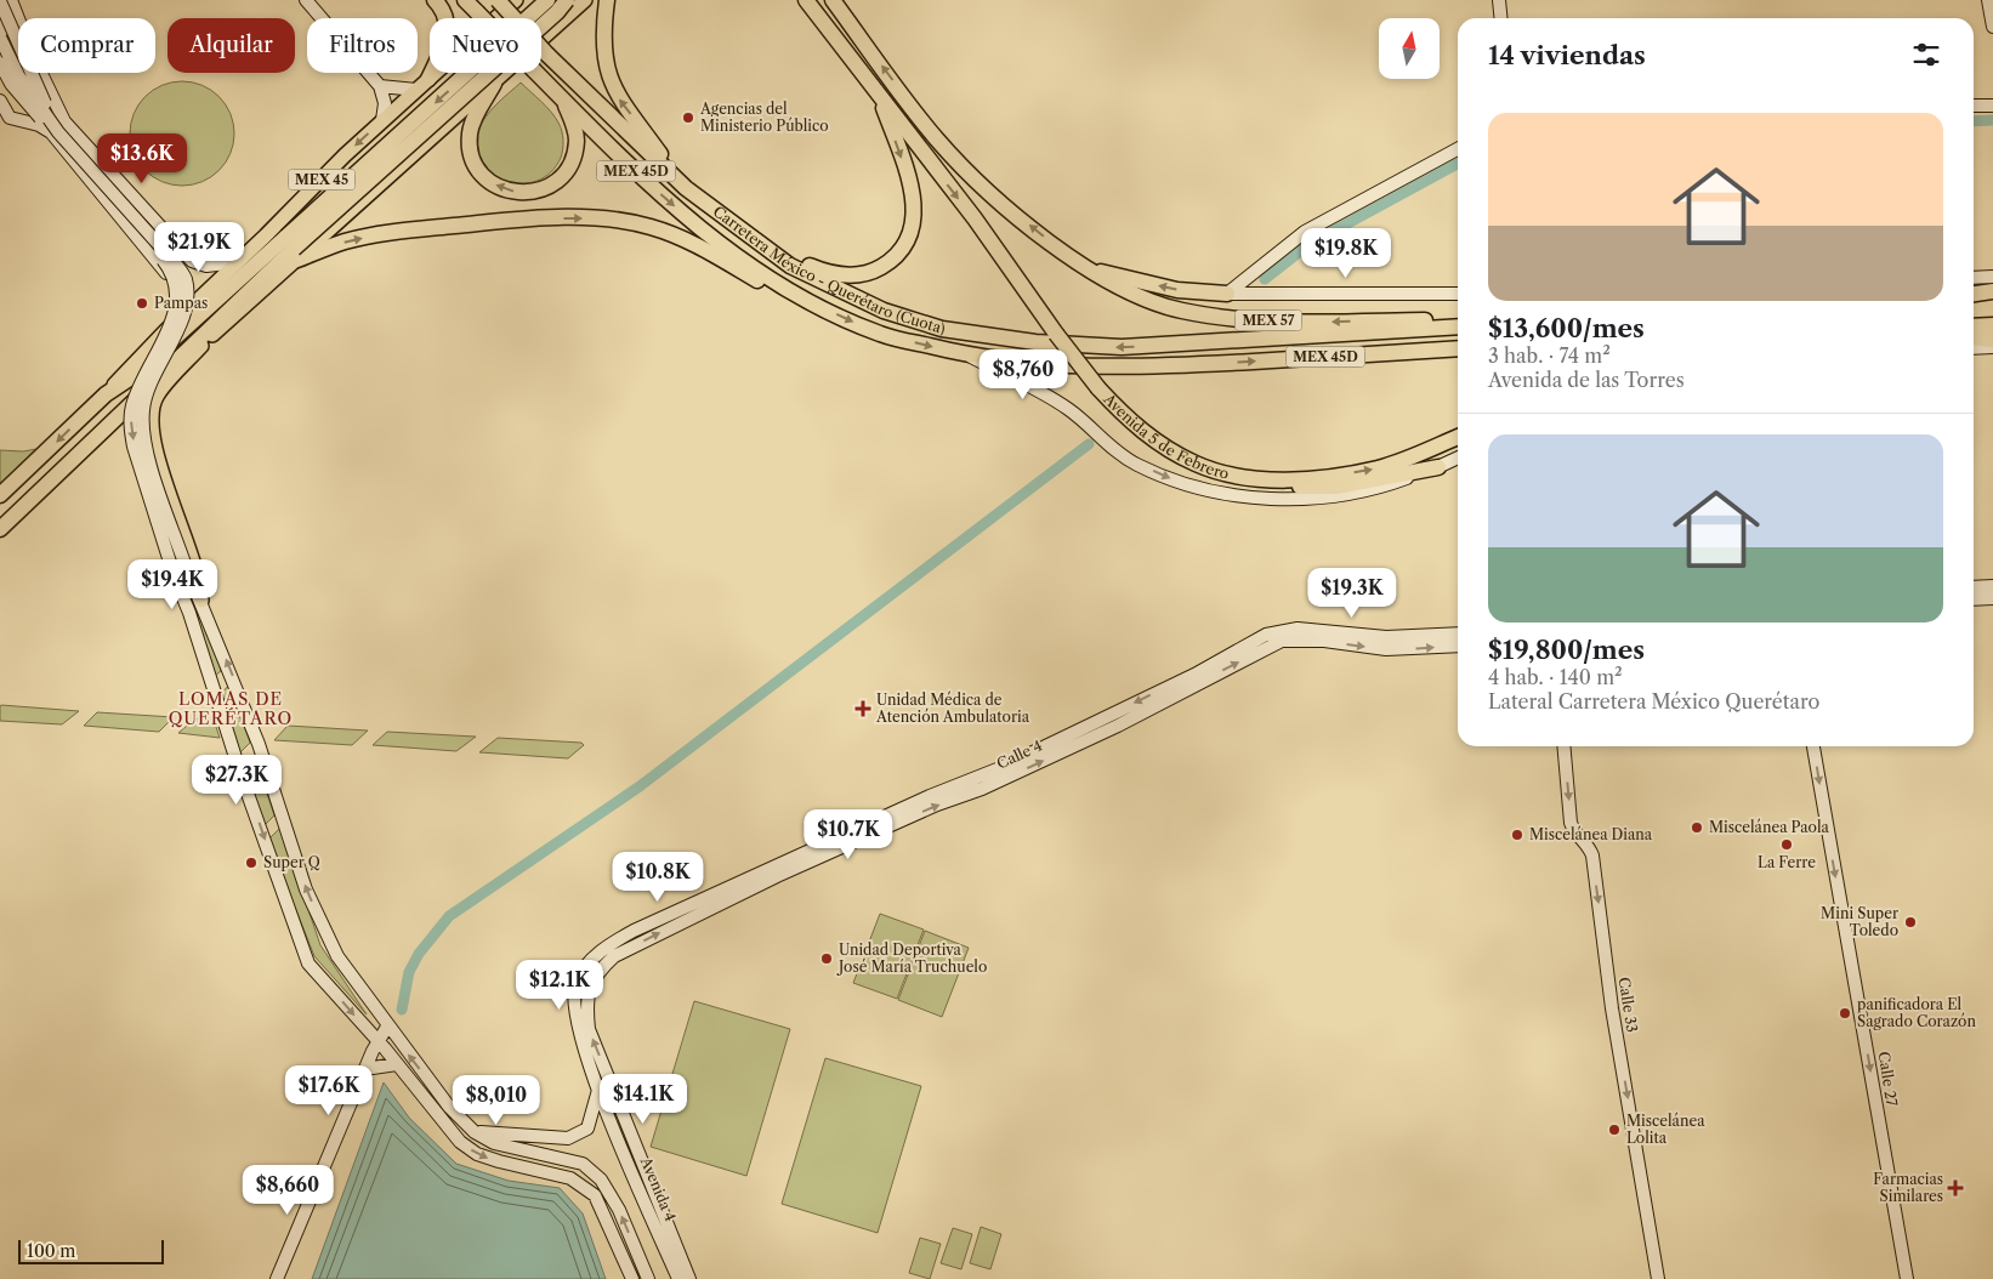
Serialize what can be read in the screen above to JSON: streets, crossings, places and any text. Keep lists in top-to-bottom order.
{
  "streets": {
    "highway": [
      "MEX 45D",
      "MEX 45",
      "Carretera México - Querétaro (Cuota)",
      "MEX 57",
      "Avenida 5 de Febrero"
    ],
    "main road": [
      "Calle 4",
      "Calle 33",
      "Calle 27",
      "Avenida 4"
    ]
  },
  "crossings": [
    ["MEX 45D", "Carretera México - Querétaro (Cuota)"],
    ["Calle 4", "Avenida 4"]
  ],
  "one_way": ["Calle 33", "Calle 27"],
  "districts": ["LOMAS DE QUERÉTARO"],
  "places": {
    "other": [
      "Agencias del Ministerio Público",
      "Pampas",
      "Miscelánea Paola",
      "Miscelánea Diana",
      "La Ferre",
      "Super Q",
      "Mini Super Toledo",
      "Unidad Deportiva José María Truchuelo",
      "panificadora El Sagrado Corazón",
      "Miscelánea Lolita"
    ],
    "health": ["Unidad Médica de Atención Ambulatoria", "Farmacias Similares"]
  },
  "scale_bar": "100 m",
  "north": "top",
  "page": {
    "chip": [
      "Comprar",
      "Alquilar",
      "Filtros",
      "Nuevo"
    ],
    "heading": "14 viviendas",
    "list": [
      {
        "name": "$13,600/mes",
        "note": "3 hab. · 74 m² · Avenida de las Torres"
      },
      {
        "name": "$19,800/mes",
        "note": "4 hab. · 140 m² · Lateral Carretera México Querétaro"
      }
    ],
    "price": [
      "$13.6K",
      "$21.9K",
      "$19.8K",
      "$8,760",
      "$19.4K",
      "$19.3K",
      "$27.3K",
      "$10.7K",
      "$10.8K",
      "$12.1K",
      "$17.6K",
      "$14.1K",
      "$8,010",
      "$8,660"
    ],
    "scale": "100 m"
  }
}
